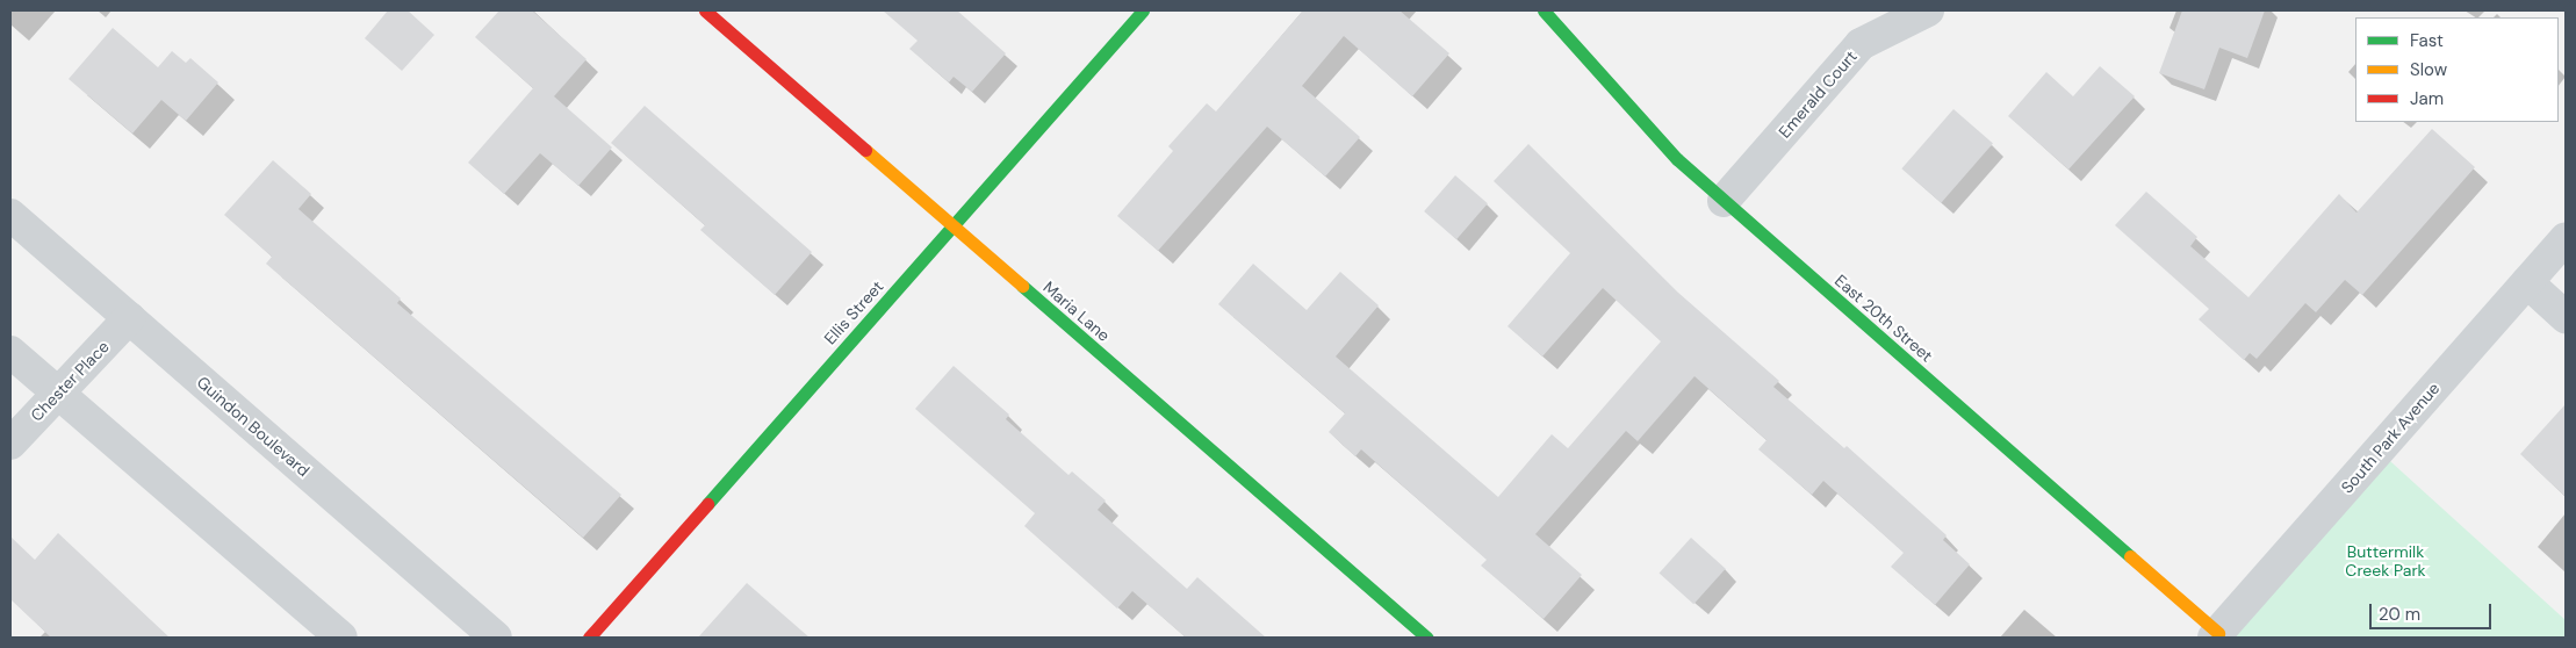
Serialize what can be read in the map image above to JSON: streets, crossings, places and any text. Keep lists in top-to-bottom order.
{
  "streets": {
    "street": [
      "Emerald Court",
      "Maria Lane",
      "Ellis Street",
      "East 20th Street",
      "Chester Place",
      "Guindon Boulevard",
      "South Park Avenue"
    ]
  },
  "crossings": [
    ["Emerald Court", "East 20th Street"],
    ["Maria Lane", "Ellis Street"],
    ["East 20th Street", "South Park Avenue"],
    ["Chester Place", "Guindon Boulevard"]
  ],
  "parks": ["Buttermilk Creek Park"],
  "legend": ["Fast", "Slow", "Jam"],
  "scale_bar": "20 m"
}
